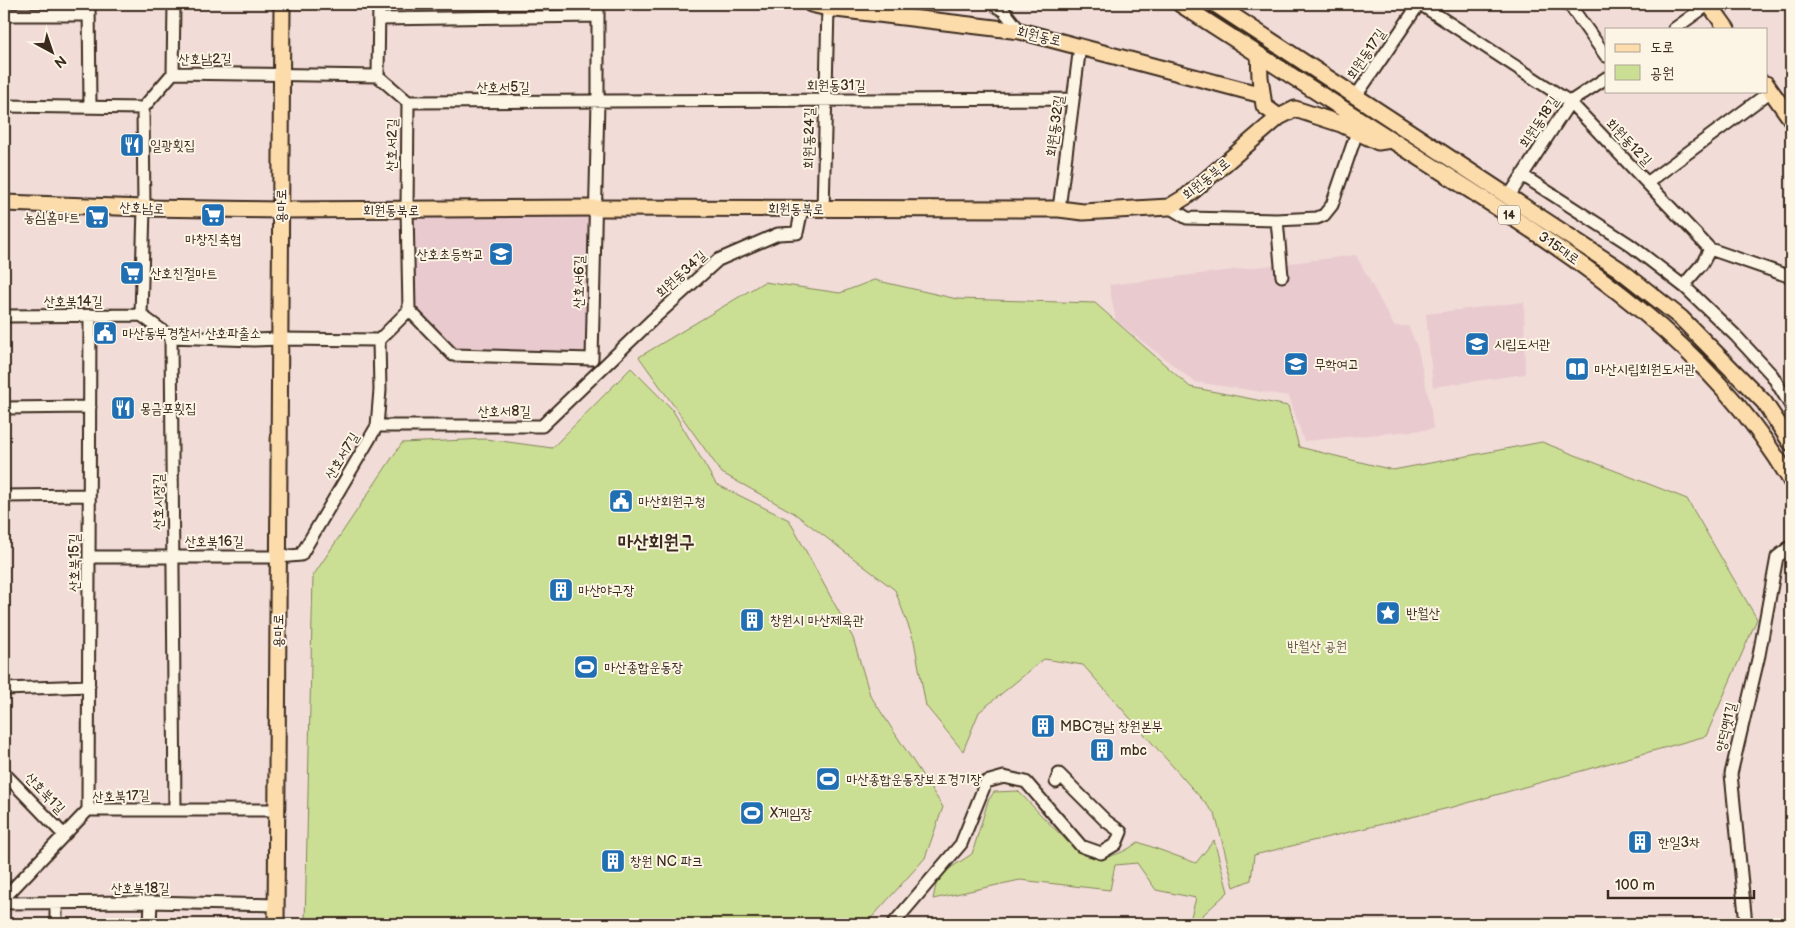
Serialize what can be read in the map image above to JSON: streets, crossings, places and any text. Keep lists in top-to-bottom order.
{
  "streets": {
    "main road": [
      "회원동로",
      "회원동북로",
      "용마로",
      "산호남로",
      "14",
      "3·15대로"
    ],
    "street": [
      "회원동17길",
      "산호남2길",
      "회원동31길",
      "산호서5길",
      "회원동18길",
      "회원동32길",
      "회원동24길",
      "회원동12길",
      "산호서2길",
      "회원동34길",
      "산호서6길",
      "산호북14길",
      "산호서8길",
      "산호서7길",
      "산호시장길",
      "산호북16길",
      "산호북15길",
      "양덕옛1길",
      "산호북1길",
      "산호북17길",
      "산호북18길"
    ]
  },
  "crossings": [
    ["회원동로", "회원동32길"],
    ["회원동로", "회원동24길"],
    ["회원동17길", "회원동12길"],
    ["회원동17길", "3·15대로"],
    ["산호남2길", "용마로"],
    ["회원동31길", "산호서5길"],
    ["회원동31길", "회원동32길"],
    ["회원동31길", "회원동24길"],
    ["회원동31길", "산호서6길"],
    ["산호서5길", "산호서2길"],
    ["산호서5길", "산호서6길"],
    ["회원동18길", "회원동12길"],
    ["회원동18길", "3·15대로"],
    ["회원동32길", "회원동북로"],
    ["회원동24길", "회원동북로"],
    ["산호서2길", "회원동북로"],
    ["회원동북로", "용마로"],
    ["회원동북로", "산호남로"],
    ["회원동북로", "회원동34길"],
    ["회원동북로", "산호서6길"],
    ["용마로", "산호남로"],
    ["용마로", "산호서7길"],
    ["용마로", "산호북16길"],
    ["용마로", "산호북17길"],
    ["용마로", "산호북18길"],
    ["회원동34길", "산호서8길"],
    ["산호북14길", "산호북15길"],
    ["산호서8길", "산호서7길"],
    ["산호서7길", "산호북16길"],
    ["산호시장길", "산호북16길"],
    ["산호시장길", "산호북17길"],
    ["산호북16길", "산호북15길"],
    ["산호북15길", "산호북17길"],
    ["산호북1길", "산호북17길"]
  ],
  "districts": ["마산회원구"],
  "parks": ["반월산 공원"],
  "places": {
    "restaurant": ["일광횟집", "몽금포횟집"],
    "supermarket": ["마창진축협", "농심홈마트", "산호친절마트"],
    "school or university": ["산호초등학교", "시립도서관", "무학여고"],
    "public building": ["마산동부경찰서 산호파출소", "마산회원구청"],
    "library": ["마산시립회원도서관"],
    "building": [
      "마산야구장",
      "창원시 마산제육관",
      "MBC경남 창원본부",
      "mbc",
      "한일3차",
      "창원 NC 파크"
    ],
    "place": ["반월산"],
    "sports": ["마산종합운동장", "마산종합운동장보조경기장", "X게임장"]
  },
  "legend": ["도로", "공원"],
  "scale_bar": "100 m",
  "north": "bottom right"
}
